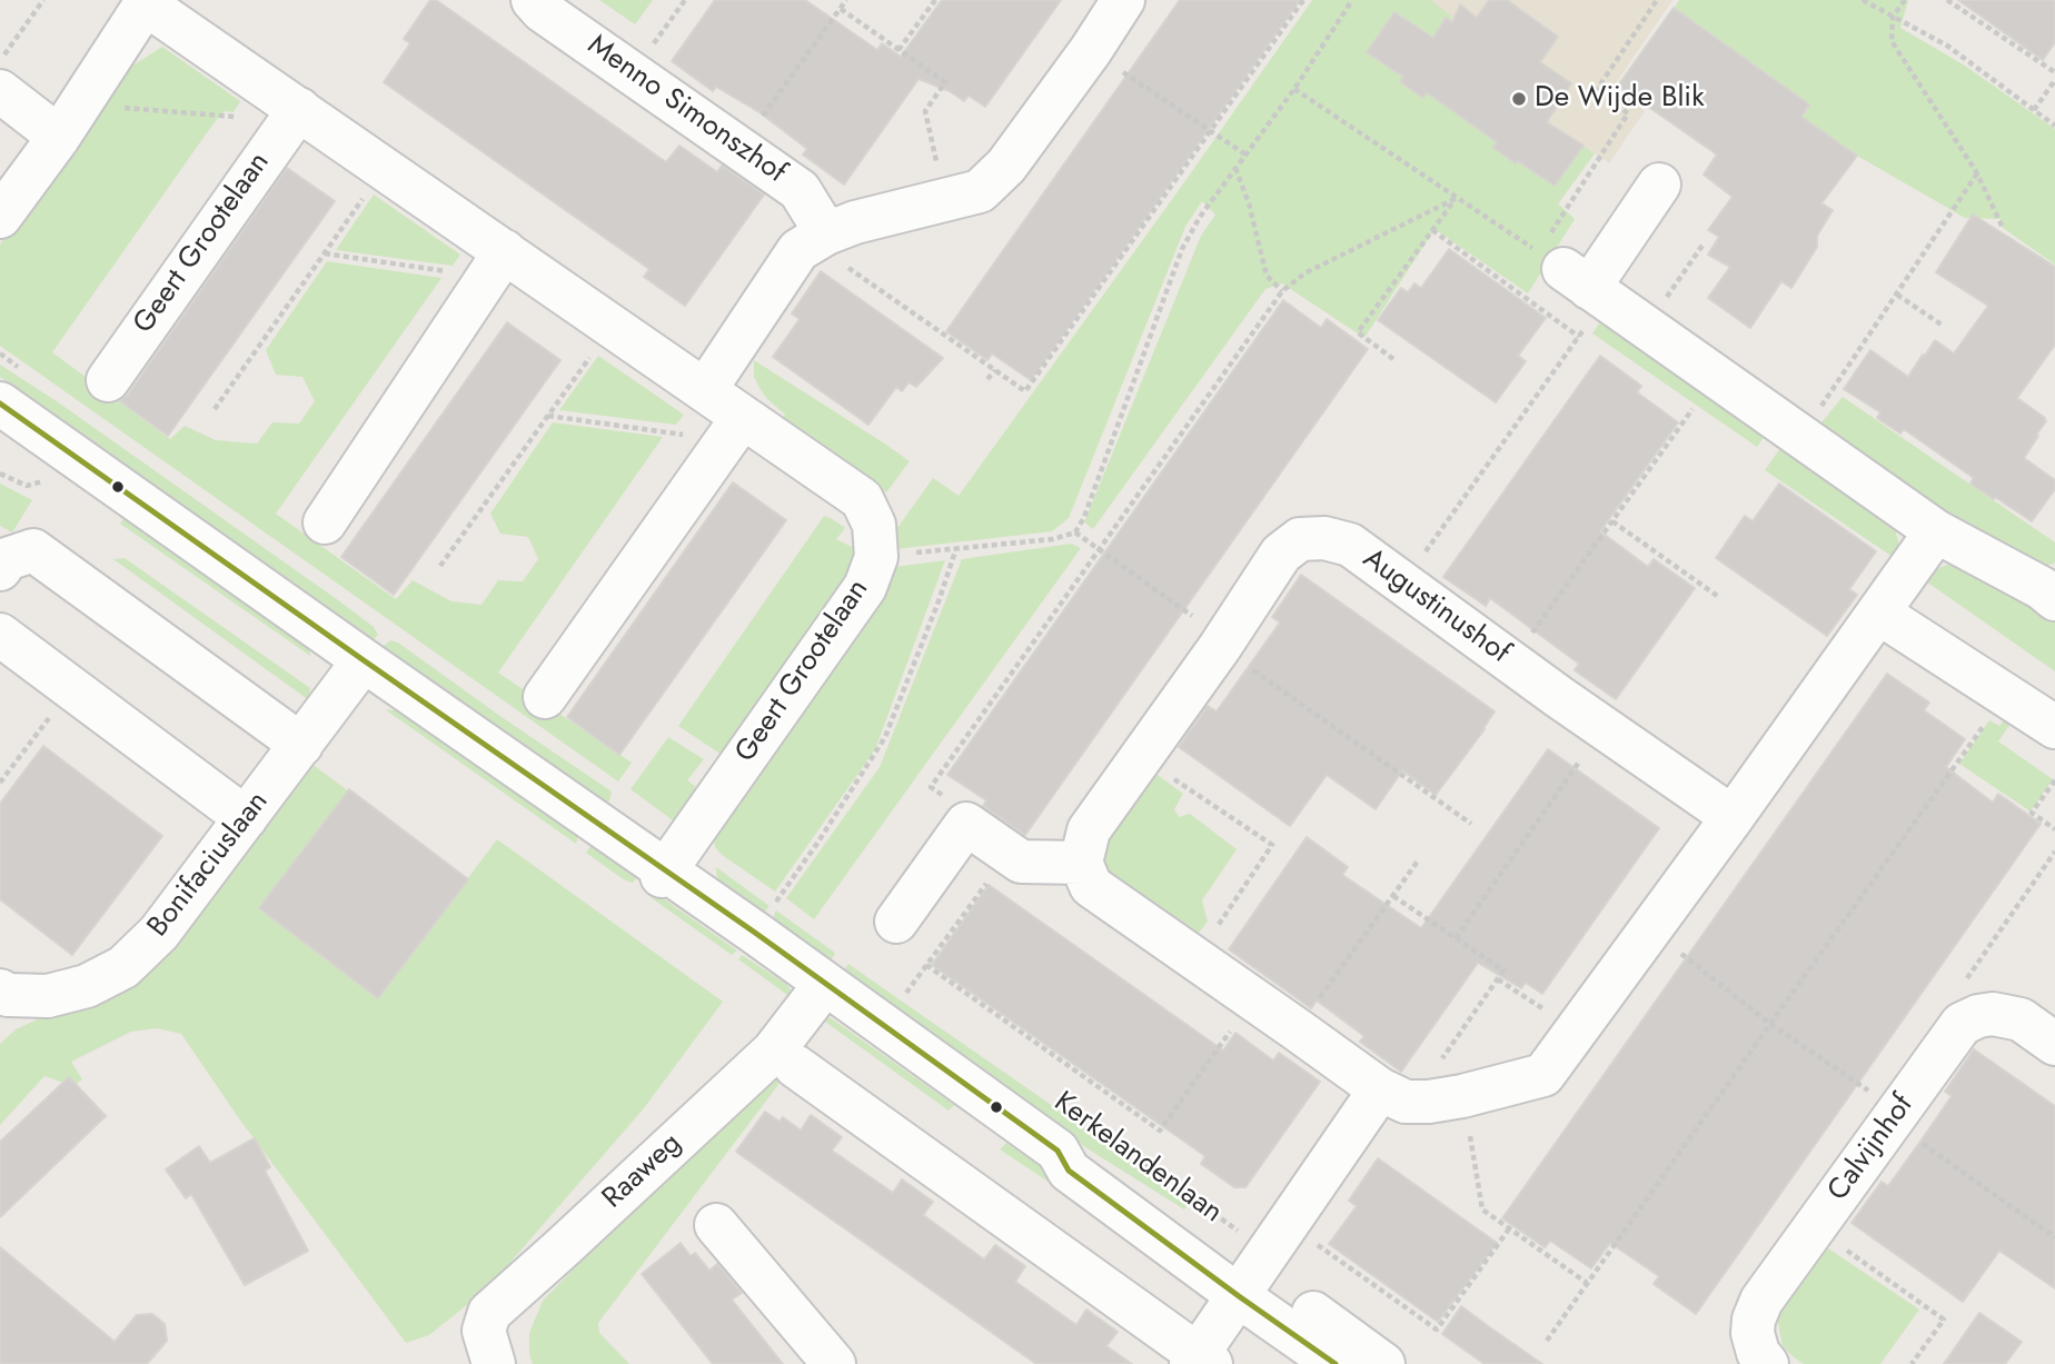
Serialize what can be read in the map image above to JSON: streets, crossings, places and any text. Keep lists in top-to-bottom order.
{
  "streets": {
    "street": [
      "Menno Simonszhof",
      "Geert Grootelaan",
      "Augustinushof",
      "Bonifaciuslaan",
      "Calvijnhof",
      "Kerkelandenlaan",
      "Raaweg"
    ]
  },
  "crossings": [
    ["Geert Grootelaan", "Kerkelandenlaan"],
    ["Bonifaciuslaan", "Kerkelandenlaan"],
    ["Kerkelandenlaan", "Raaweg"]
  ],
  "places": ["De Wijde Blik"]
}
